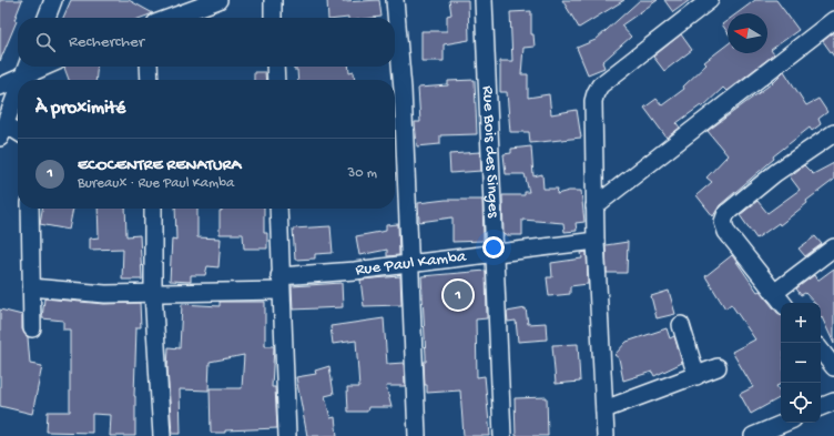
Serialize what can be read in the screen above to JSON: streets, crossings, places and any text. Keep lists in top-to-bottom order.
{
  "streets": {
    "street": ["Rue Bois des Singes", "Rue Paul Kamba"]
  },
  "crossings": [
    ["Rue Bois des Singes", "Rue Paul Kamba"]
  ],
  "north": "left",
  "page": {
    "search": "Rechercher",
    "heading": "À proximité",
    "list": [
      {
        "mark": "1",
        "name": "ECOCENTRE RENATURA",
        "note": "Bureaux · Rue Paul Kamba",
        "value": "30 m"
      }
    ],
    "pins": "1",
    "map_buttons": ["+", "−"]
  }
}
